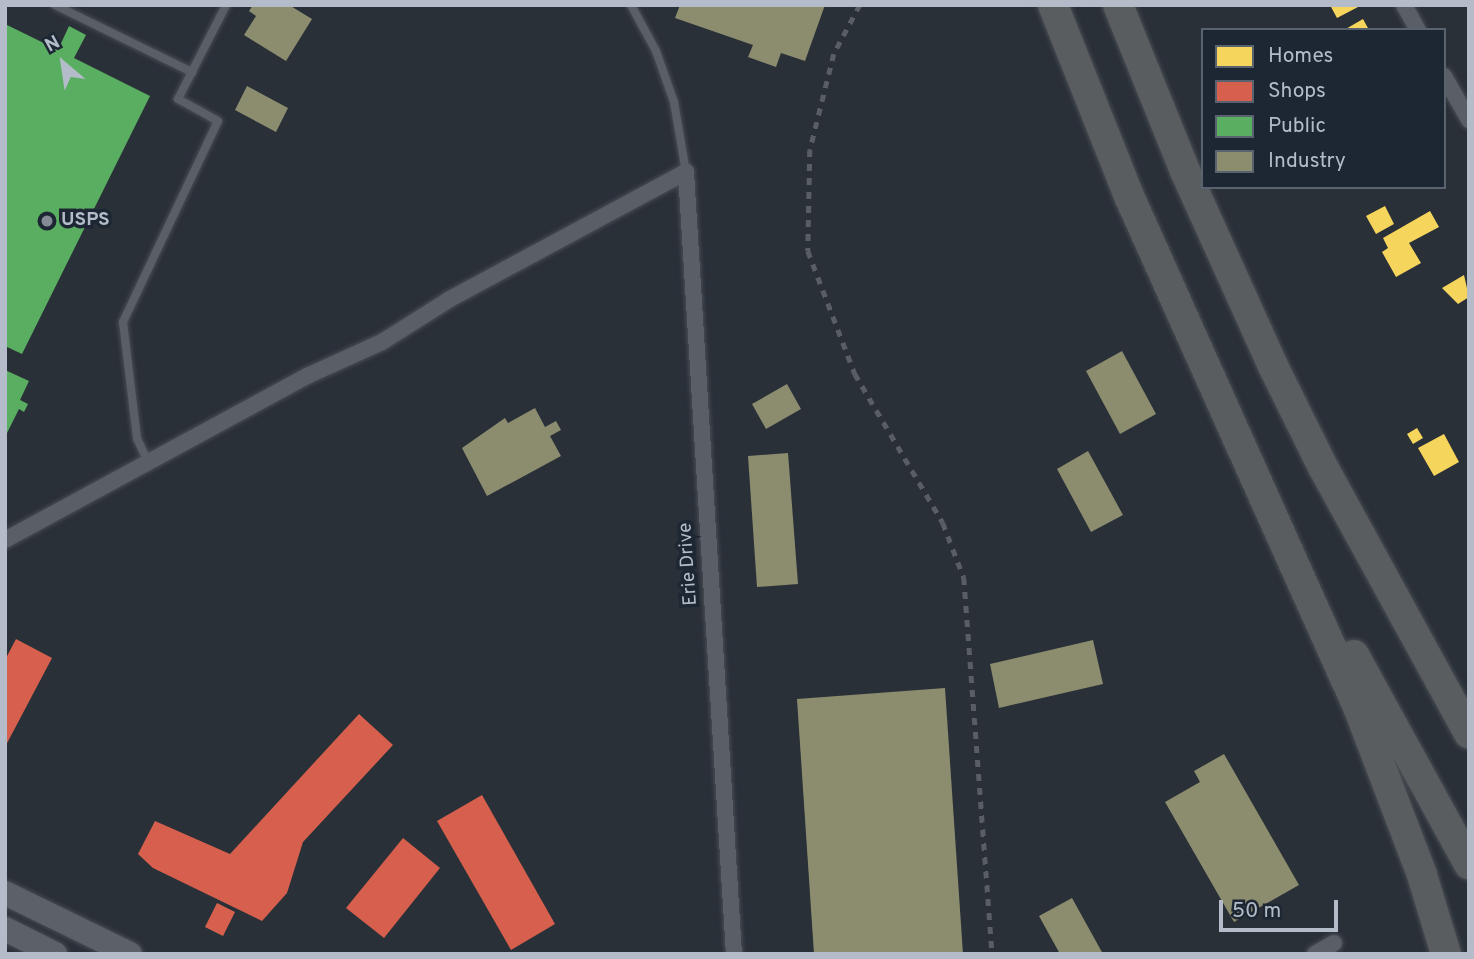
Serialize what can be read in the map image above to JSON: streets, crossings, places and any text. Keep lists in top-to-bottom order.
{
  "streets": {
    "street": ["Erie Drive"]
  },
  "places": ["USPS"],
  "legend": [
    "Homes",
    "Shops",
    "Public",
    "Industry"
  ],
  "scale_bar": "50 m",
  "north": "top left"
}
